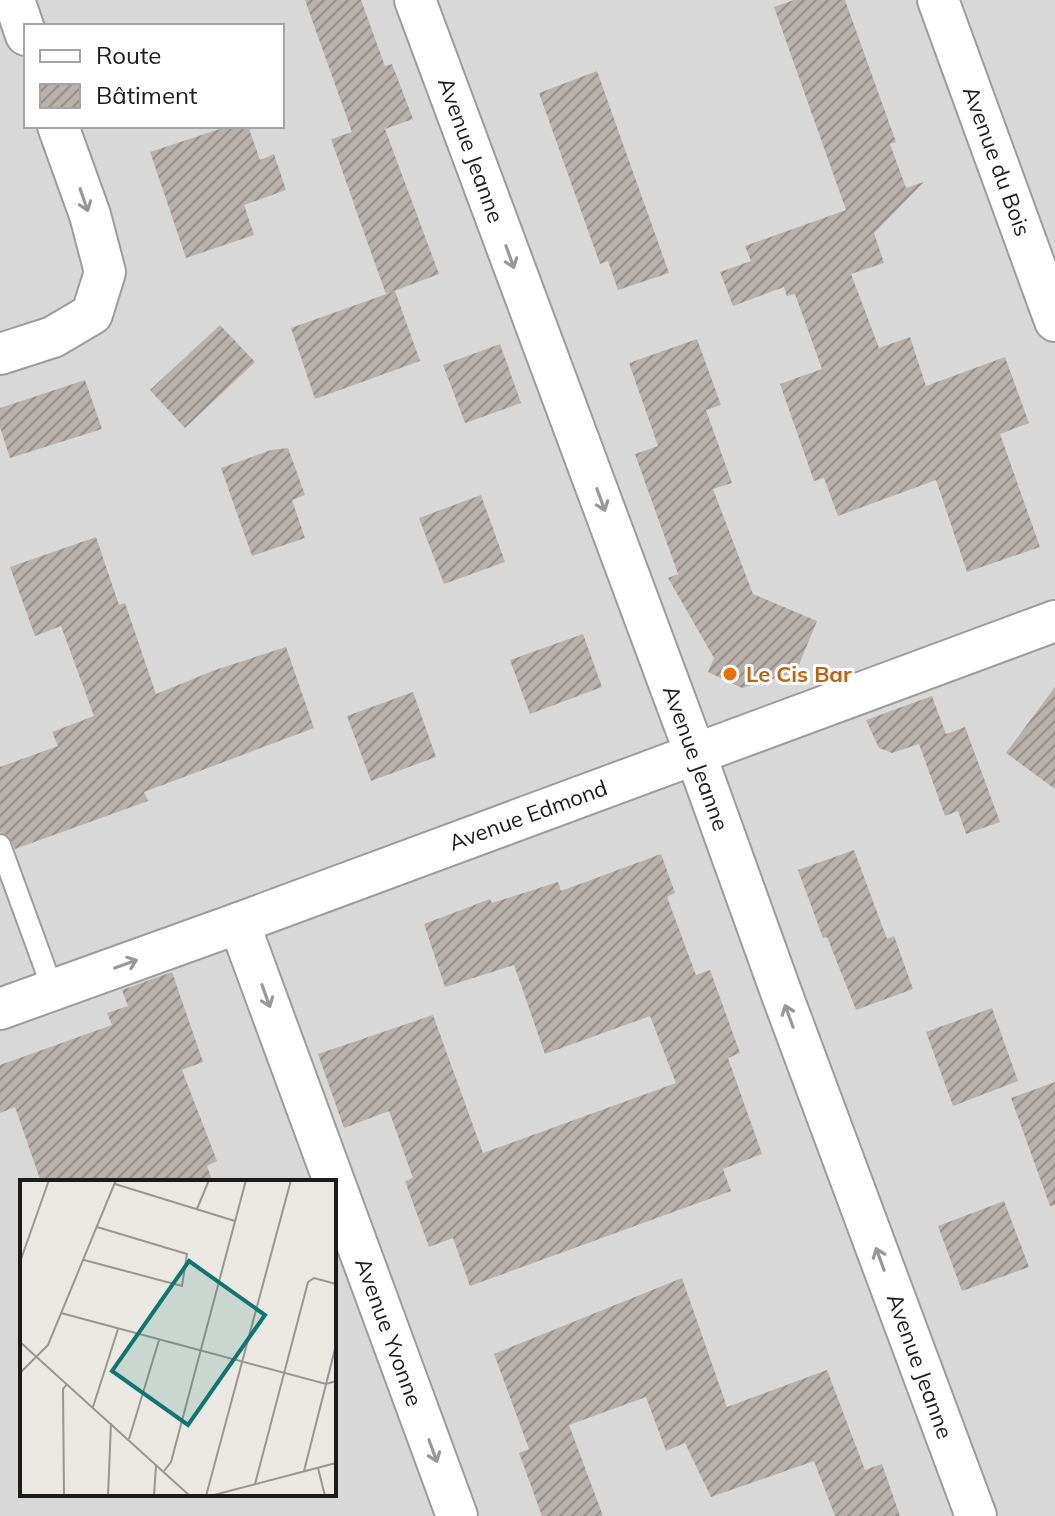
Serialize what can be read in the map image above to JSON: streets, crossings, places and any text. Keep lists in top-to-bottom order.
{
  "streets": {
    "street": [
      "Avenue Jeanne",
      "Avenue du Bois",
      "Avenue Edmond",
      "Avenue Yvonne"
    ]
  },
  "crossings": [
    ["Avenue Jeanne", "Avenue Edmond"],
    ["Avenue Edmond", "Avenue Yvonne"]
  ],
  "one_way": ["Avenue Yvonne"],
  "places": ["Le Cis Bar"],
  "legend": ["Route", "Bâtiment"]
}
